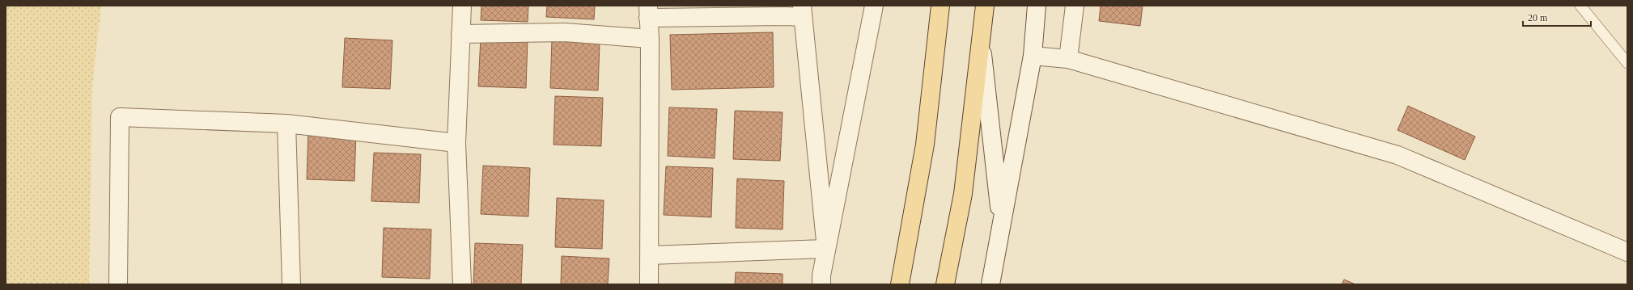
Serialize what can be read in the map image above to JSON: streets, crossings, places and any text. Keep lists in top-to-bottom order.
{
  "scale_bar": "20 m"
}
